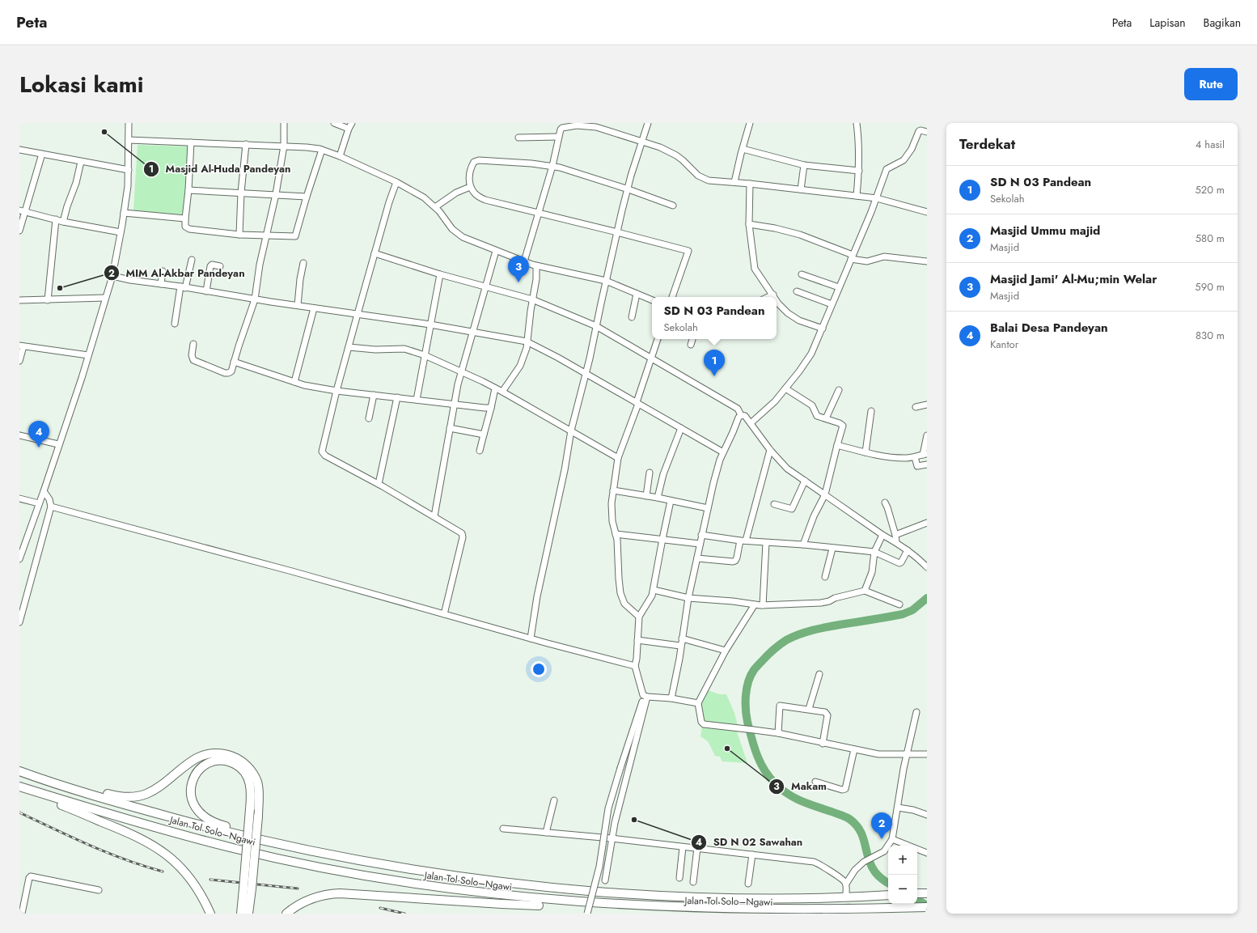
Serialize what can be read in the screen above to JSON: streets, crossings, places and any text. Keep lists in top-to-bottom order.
{
  "streets": {
    "highway": ["Jalan Tol Solo–Ngawi"]
  },
  "places": [
    "Masjid Al-Huda Pandeyan",
    "MIM Al-Akbar Pandeyan",
    "Makam",
    "SD N 02 Sawahan"
  ],
  "page": {
    "header": "Peta",
    "nav": ["Peta", "Lapisan", "Bagikan"],
    "title": "Lokasi kami",
    "buttons": "Rute",
    "heading": ["Terdekat", "4 hasil"],
    "list": [
      {
        "mark": "1",
        "name": "SD N 03 Pandean",
        "note": "Sekolah",
        "value": "520 m"
      },
      {
        "mark": "2",
        "name": "Masjid Ummu majid",
        "note": "Masjid",
        "value": "580 m"
      },
      {
        "mark": "3",
        "name": "Masjid Jami' Al-Mu;min Welar",
        "note": "Masjid",
        "value": "590 m"
      },
      {
        "mark": "4",
        "name": "Balai Desa Pandeyan",
        "note": "Kantor",
        "value": "830 m"
      }
    ],
    "pins": [
      "3",
      "1",
      "4",
      "2"
    ],
    "popup": ["SD N 03 Pandean", "Sekolah"],
    "map_buttons": ["+", "−"]
  }
}
